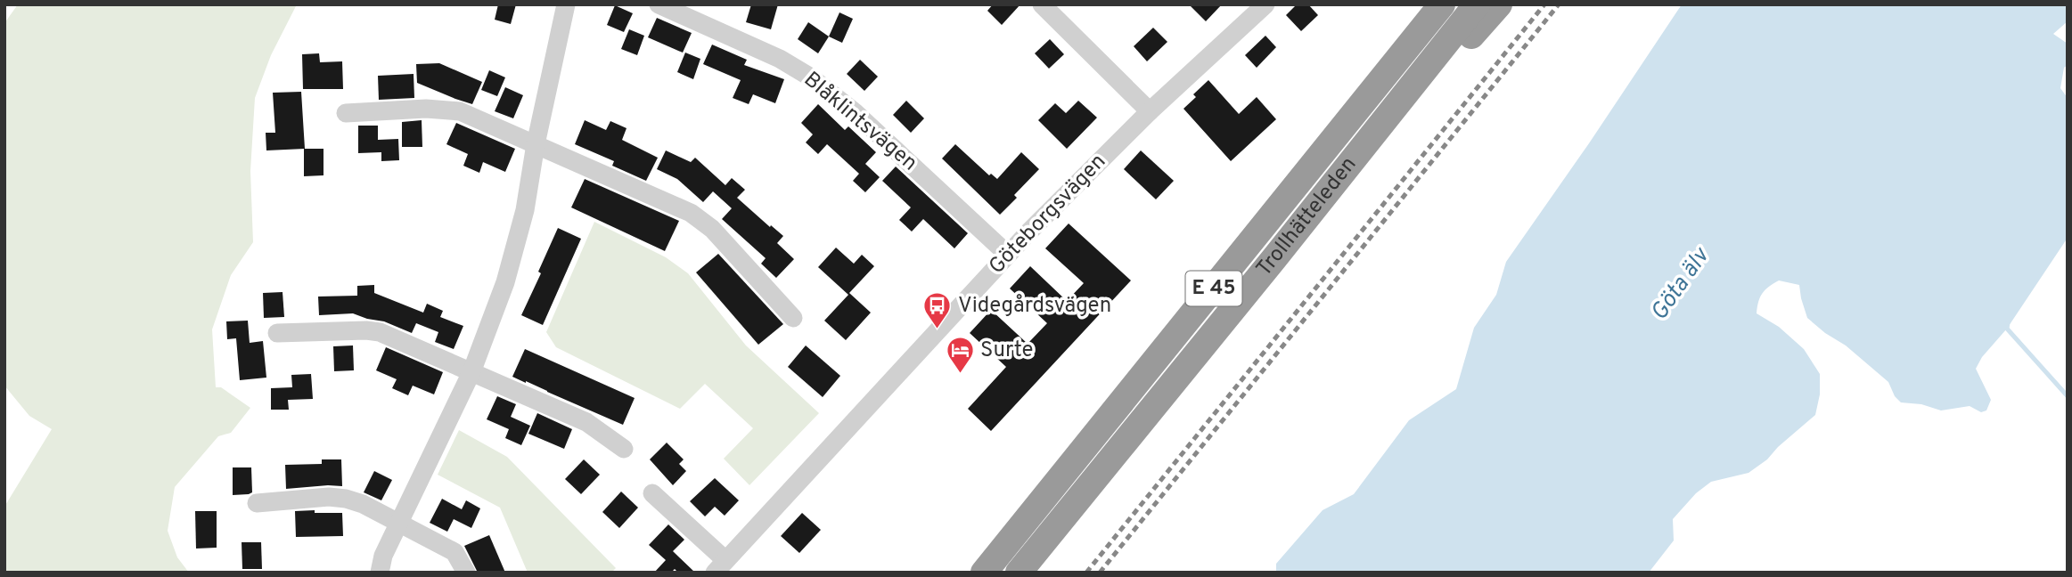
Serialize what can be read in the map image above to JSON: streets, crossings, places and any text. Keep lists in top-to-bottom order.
{
  "streets": {
    "highway": ["Trollhätteleden", "E 45"],
    "street": ["Blåklintsvägen", "Göteborgsvägen"]
  },
  "crossings": [
    ["Blåklintsvägen", "Göteborgsvägen"]
  ],
  "water": ["Göta älv"],
  "places": {
    "bus stop": ["Videgårdsvägen"],
    "hotel": ["Surte"]
  }
}
